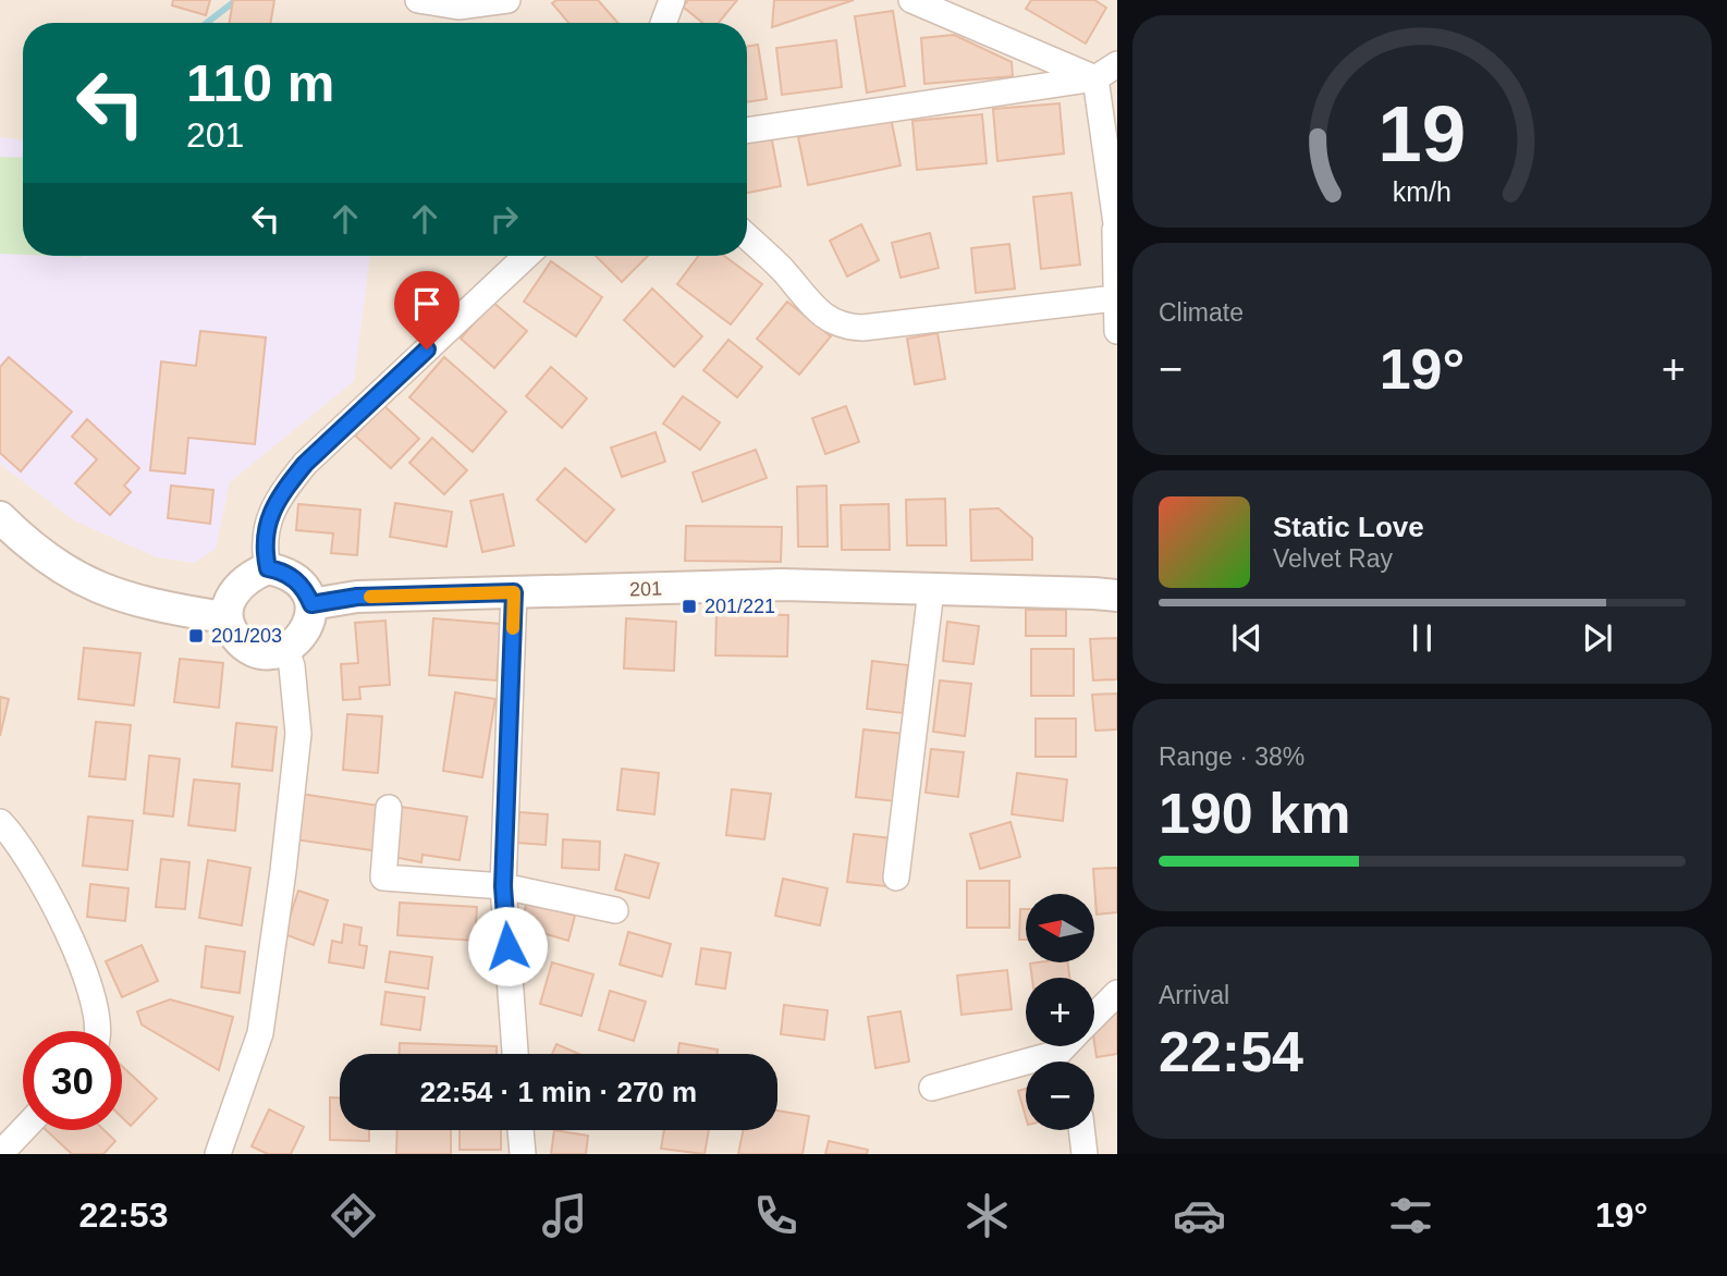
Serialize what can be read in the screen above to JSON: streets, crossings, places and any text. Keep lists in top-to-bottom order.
{
  "streets": {
    "street": ["201"]
  },
  "places": {
    "transit": ["201/221", "201/203"]
  },
  "north": "left",
  "page": {
    "turn": ["110 m", "201"],
    "tile": [
      "Climate",
      ["Range · 38%", "190 km"],
      ["Arrival", "22:54"]
    ],
    "heat": ["−", "19°", "+"],
    "song": ["Static Love", "Velvet Ray"],
    "map_buttons": ["+", "−"],
    "limit": "30",
    "trip": "22:54 · 1 min · 270 m",
    "tabs": ["22:53", "19°"],
    "gauge": ["19", "km/h"]
  }
}
